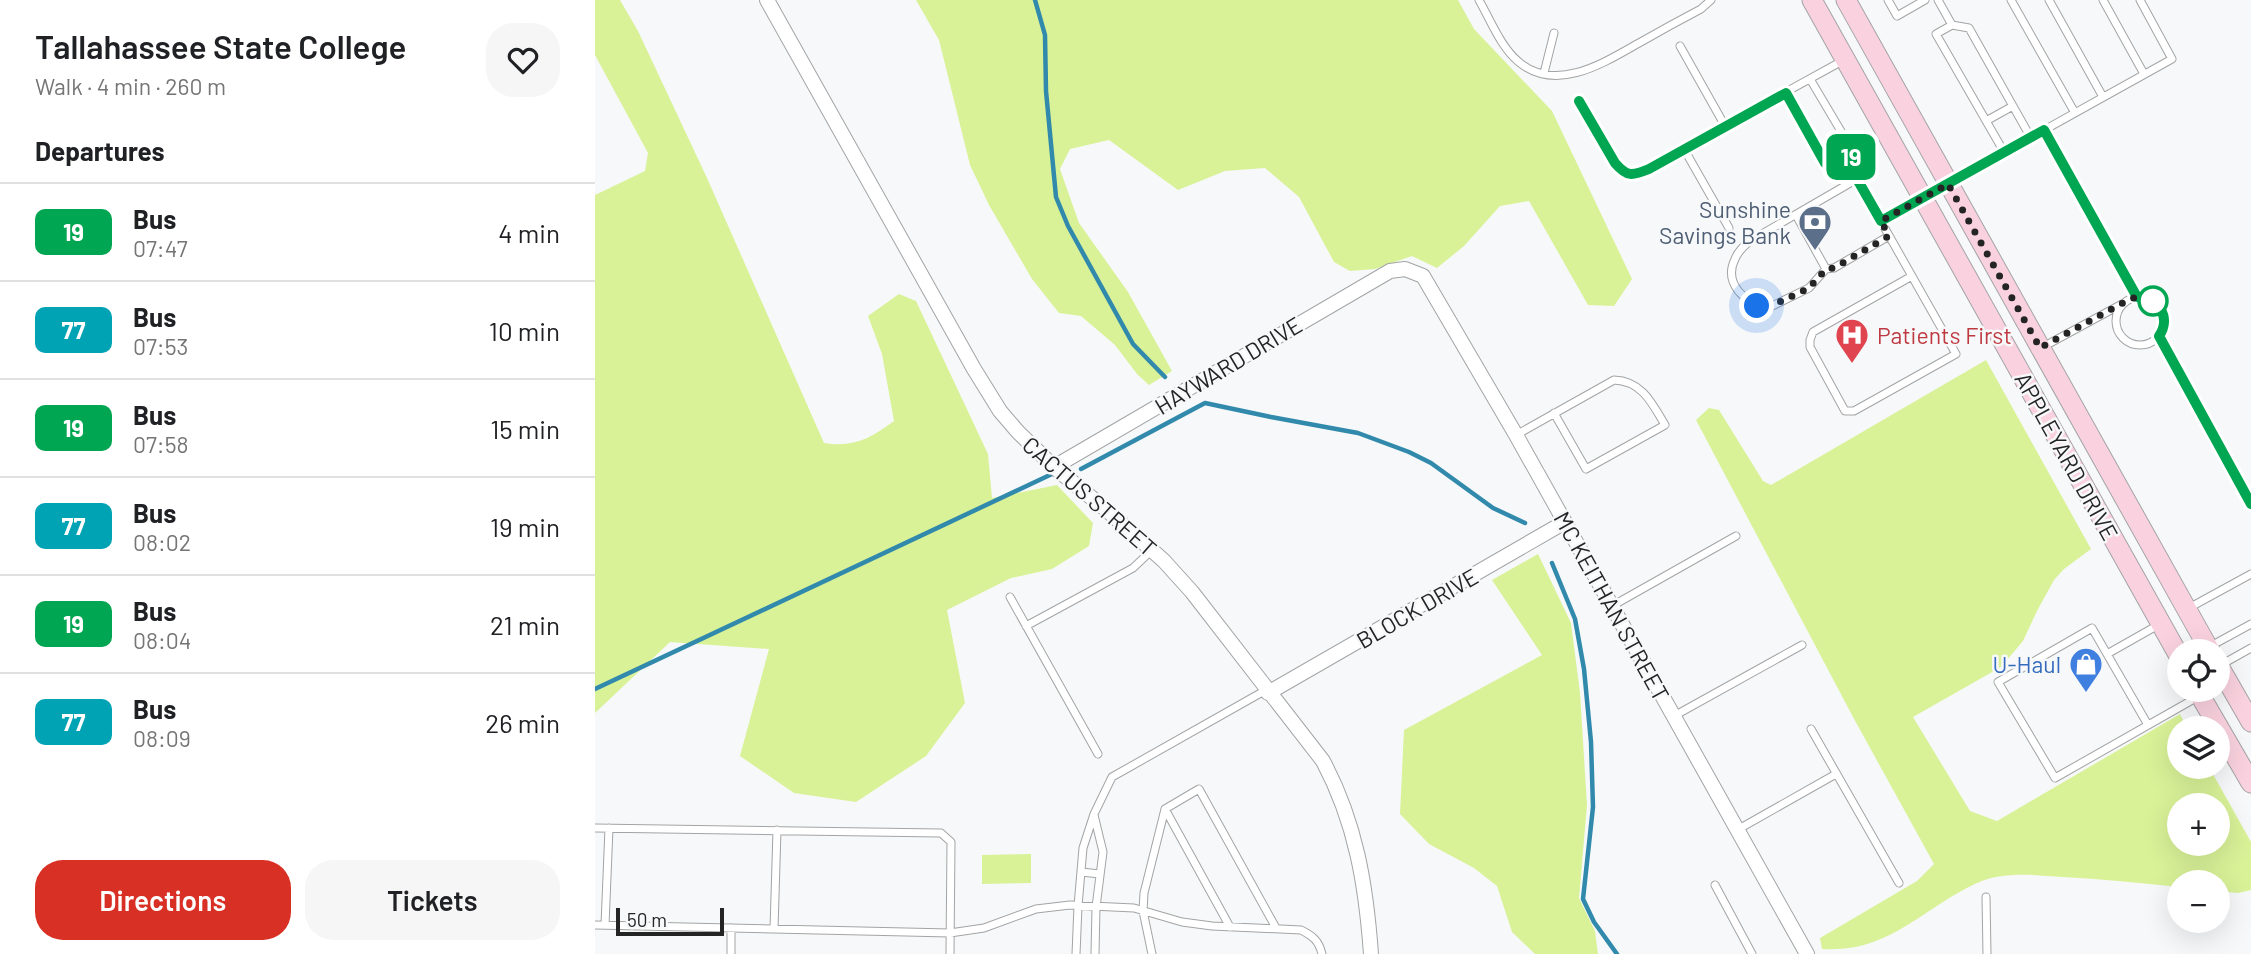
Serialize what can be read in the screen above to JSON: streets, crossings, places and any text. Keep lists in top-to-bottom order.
{
  "streets": {
    "main road": ["APPLEYARD DRIVE"],
    "street": [
      "HAYWARD DRIVE",
      "CACTUS STREET",
      "MC KEITHAN STREET",
      "BLOCK DRIVE"
    ]
  },
  "crossings": [
    ["HAYWARD DRIVE", "CACTUS STREET"],
    ["HAYWARD DRIVE", "MC KEITHAN STREET"],
    ["CACTUS STREET", "BLOCK DRIVE"],
    ["MC KEITHAN STREET", "BLOCK DRIVE"]
  ],
  "places": {
    "bank": ["Sunshine Savings Bank"],
    "hospital": ["Patients First"],
    "shop": ["U-Haul"]
  },
  "lines": ["bus line 19"],
  "scale_bar": "50 m",
  "page": {
    "heading": [
      ["Tallahassee State College", "Walk · 4 min · 260 m"],
      "Departures"
    ],
    "on_map": "19",
    "list": [
      {
        "mark": "19",
        "name": "Bus",
        "note": "07:47",
        "value": "4 min"
      },
      {
        "mark": "77",
        "name": "Bus",
        "note": "07:53",
        "value": "10 min"
      },
      {
        "mark": "19",
        "name": "Bus",
        "note": "07:58",
        "value": "15 min"
      },
      {
        "mark": "77",
        "name": "Bus",
        "note": "08:02",
        "value": "19 min"
      },
      {
        "mark": "19",
        "name": "Bus",
        "note": "08:04",
        "value": "21 min"
      },
      {
        "mark": "77",
        "name": "Bus",
        "note": "08:09",
        "value": "26 min"
      }
    ],
    "map_buttons": ["+", "−"],
    "buttons": ["Directions", "Tickets"],
    "scale": "50 m"
  }
}
